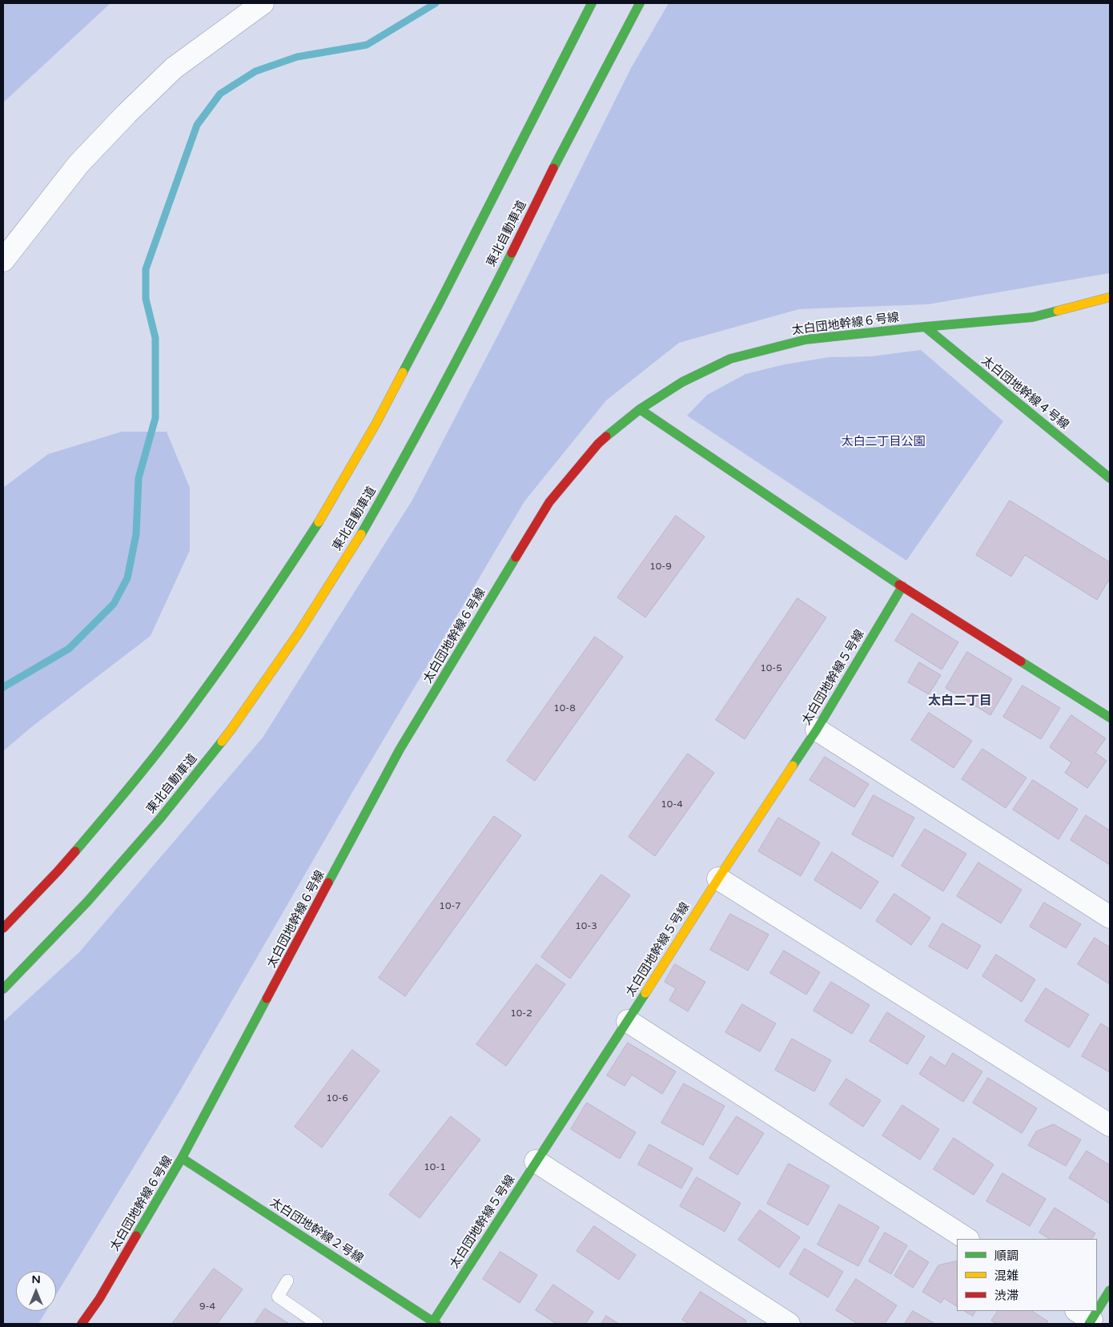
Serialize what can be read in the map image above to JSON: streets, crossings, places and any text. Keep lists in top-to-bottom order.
{
  "streets": {
    "main road": [
      "東北自動車道",
      "太白団地幹線６号線",
      "太白団地幹線４号線",
      "太白団地幹線５号線",
      "太白団地幹線２号線"
    ]
  },
  "crossings": [
    ["太白団地幹線６号線", "太白団地幹線４号線"],
    ["太白団地幹線６号線", "太白団地幹線２号線"],
    ["太白団地幹線５号線", "太白団地幹線２号線"]
  ],
  "districts": ["太白二丁目"],
  "parks": ["太白二丁目公園"],
  "house_numbers": [
    "10-9",
    "10-5",
    "10-8",
    "10-4",
    "10-7",
    "10-3",
    "10-2",
    "10-6",
    "10-1",
    "9-4"
  ],
  "legend": ["順調", "混雑", "渋滞"],
  "north": "top"
}
